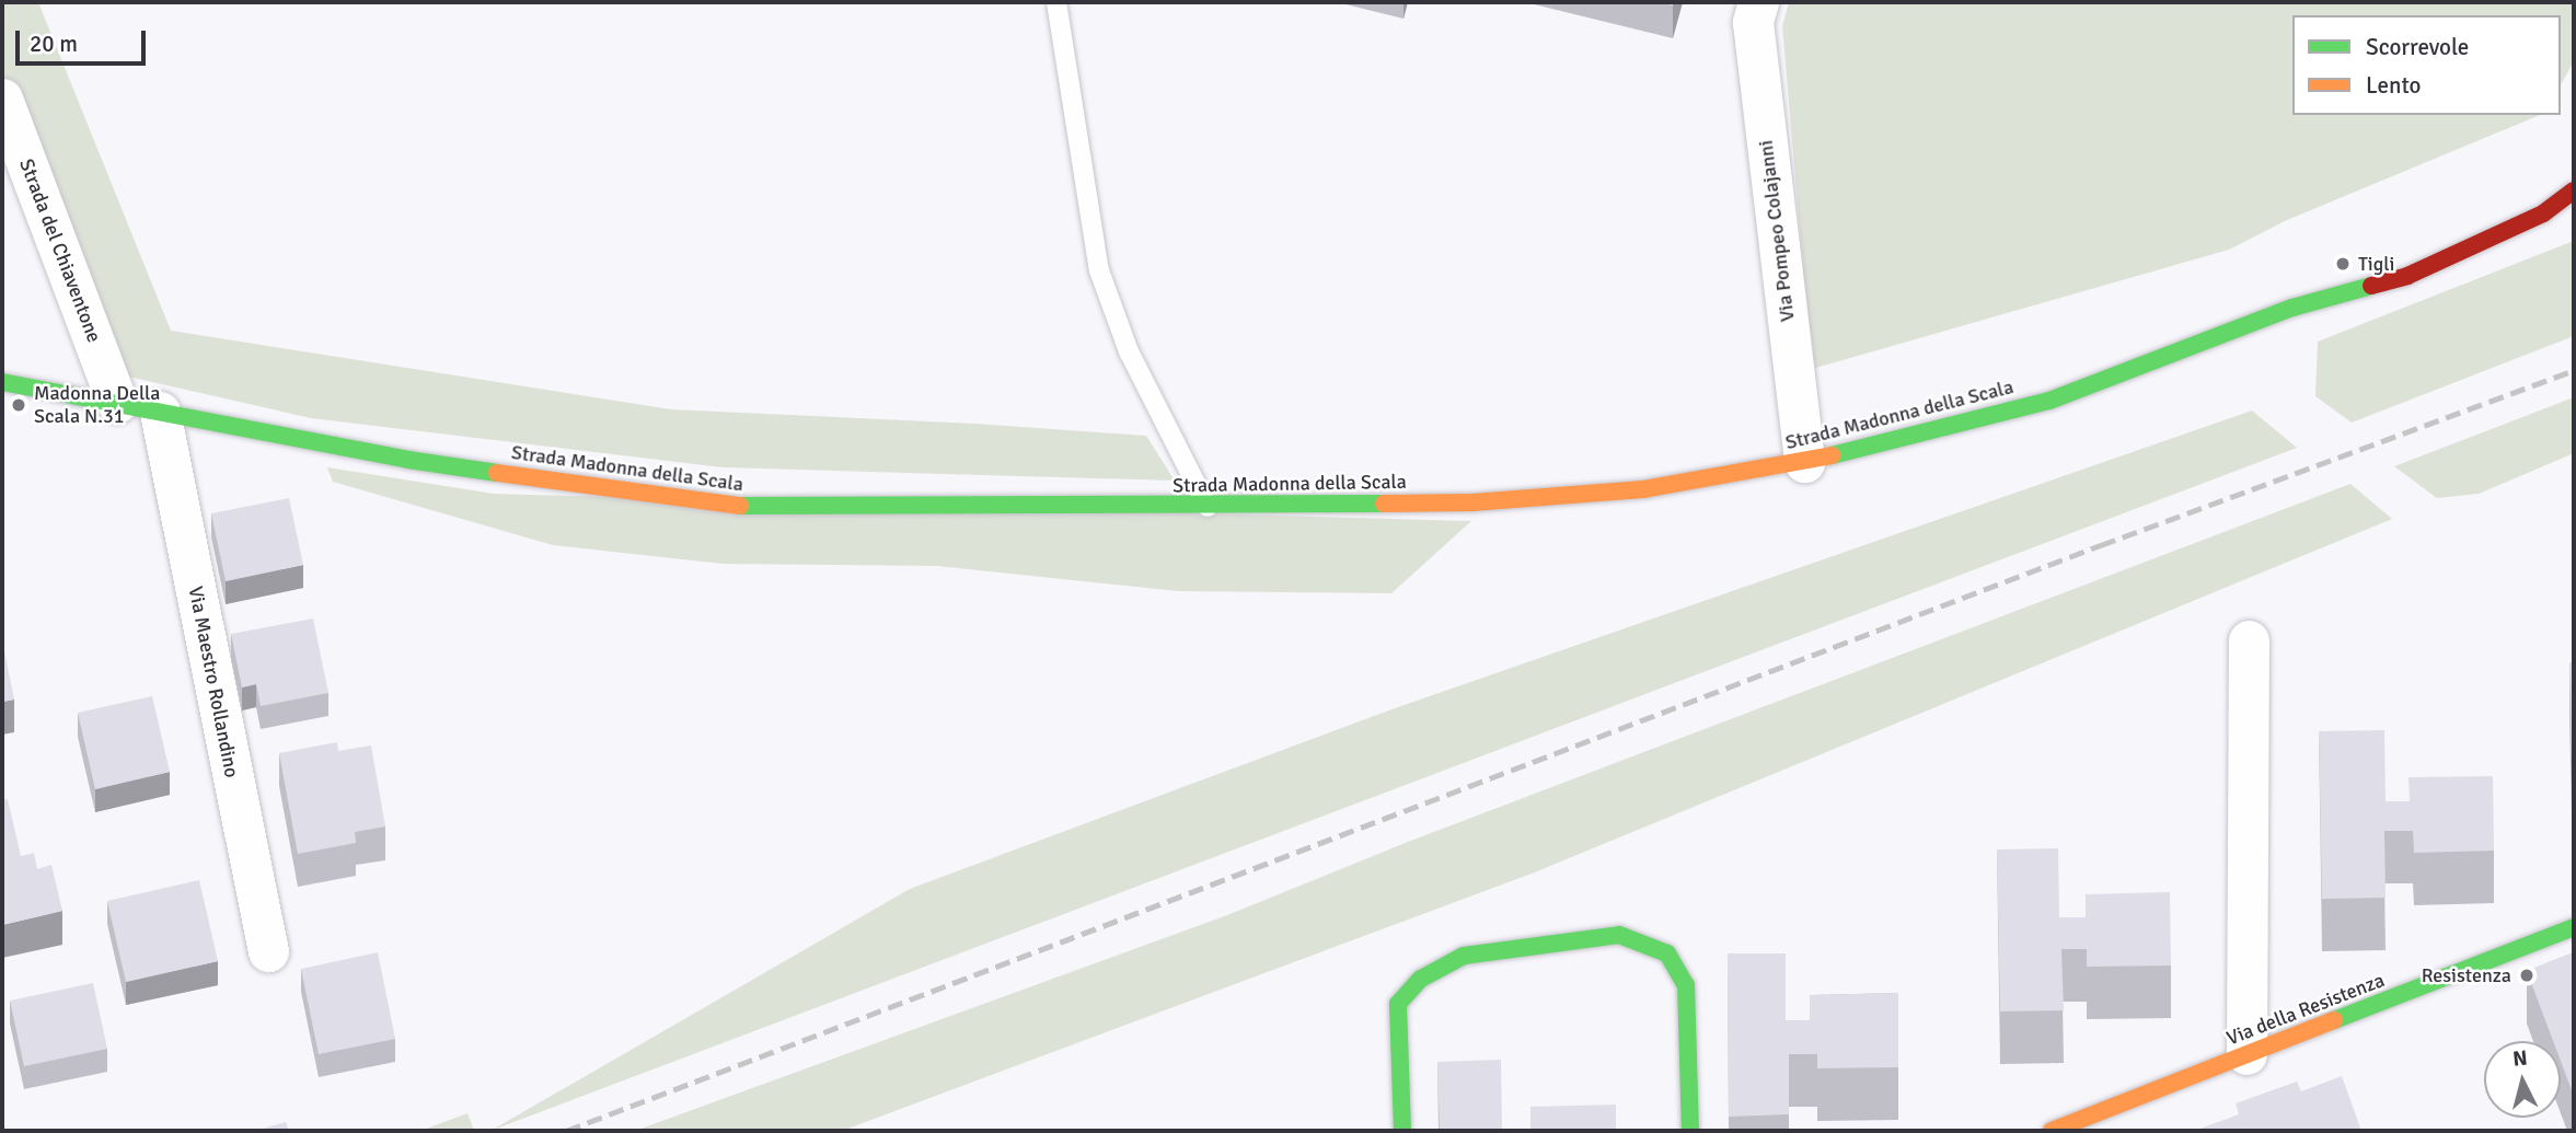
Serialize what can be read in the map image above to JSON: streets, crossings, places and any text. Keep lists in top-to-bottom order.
{
  "streets": {
    "street": [
      "Via Pompeo Colajanni",
      "Strada del Chiaventone",
      "Strada Madonna della Scala",
      "Via Maestro Rollandino",
      "Via della Resistenza"
    ]
  },
  "crossings": [
    ["Via Pompeo Colajanni", "Strada Madonna della Scala"],
    ["Strada del Chiaventone", "Strada Madonna della Scala"],
    ["Strada Madonna della Scala", "Via Maestro Rollandino"]
  ],
  "places": ["Tigli", "Madonna Della Scala N.31", "Resistenza"],
  "legend": ["Scorrevole", "Lento"],
  "scale_bar": "20 m",
  "north": "top"
}
